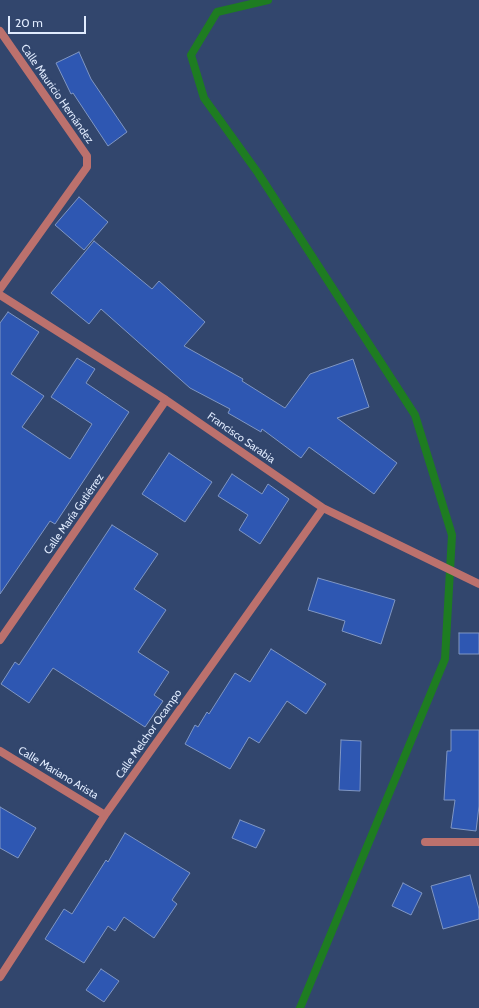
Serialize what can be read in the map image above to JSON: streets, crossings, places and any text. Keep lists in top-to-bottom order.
{
  "streets": {
    "street": [
      "Calle Mauricio Hernández",
      "Francisco Sarabia",
      "Calle María Gutiérrez",
      "Calle Melchor Ocampo",
      "Calle Mariano Arista"
    ]
  },
  "crossings": [
    ["Francisco Sarabia", "Calle María Gutiérrez"],
    ["Francisco Sarabia", "Calle Melchor Ocampo"],
    ["Calle Melchor Ocampo", "Calle Mariano Arista"]
  ],
  "scale_bar": "20 m"
}
